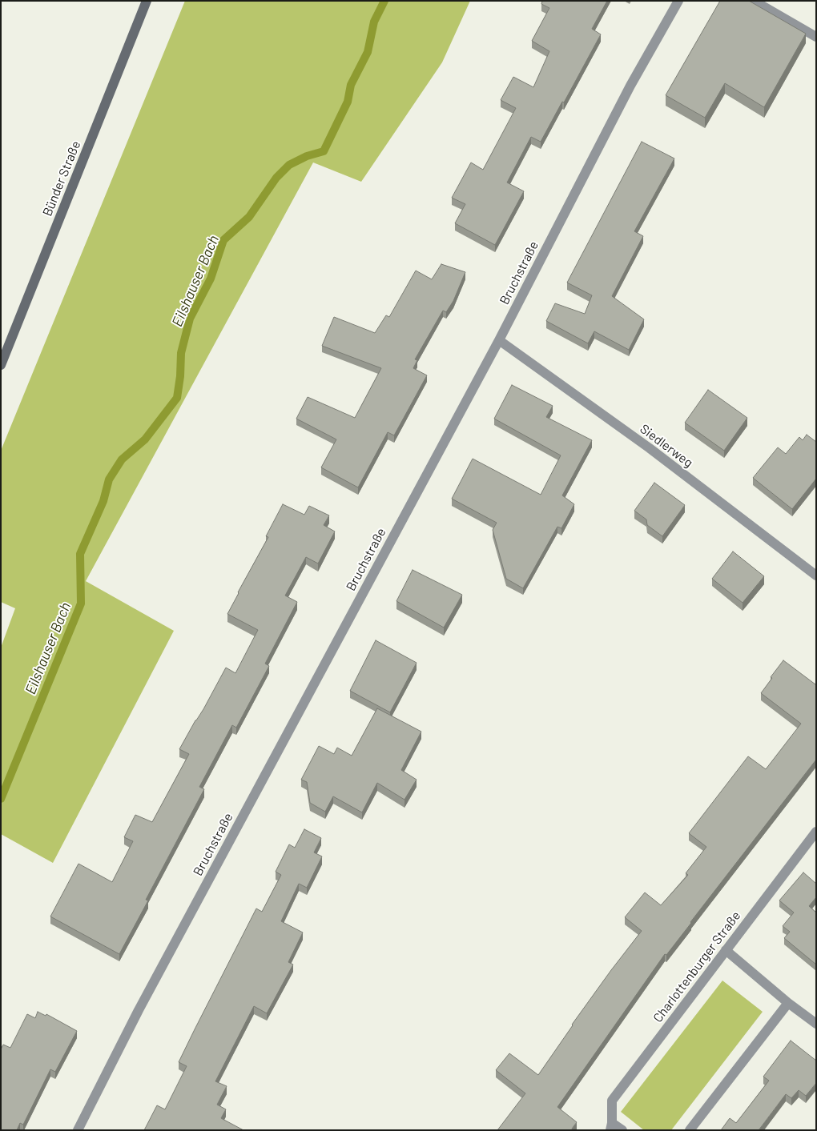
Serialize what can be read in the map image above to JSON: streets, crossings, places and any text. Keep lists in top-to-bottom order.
{
  "streets": {
    "main road": ["Bünder Straße"],
    "street": ["Bruchstraße", "Siedlerweg", "Charlottenburger Straße"]
  },
  "crossings": [
    ["Bruchstraße", "Siedlerweg"]
  ],
  "water": ["Eilshauser Bach"]
}
